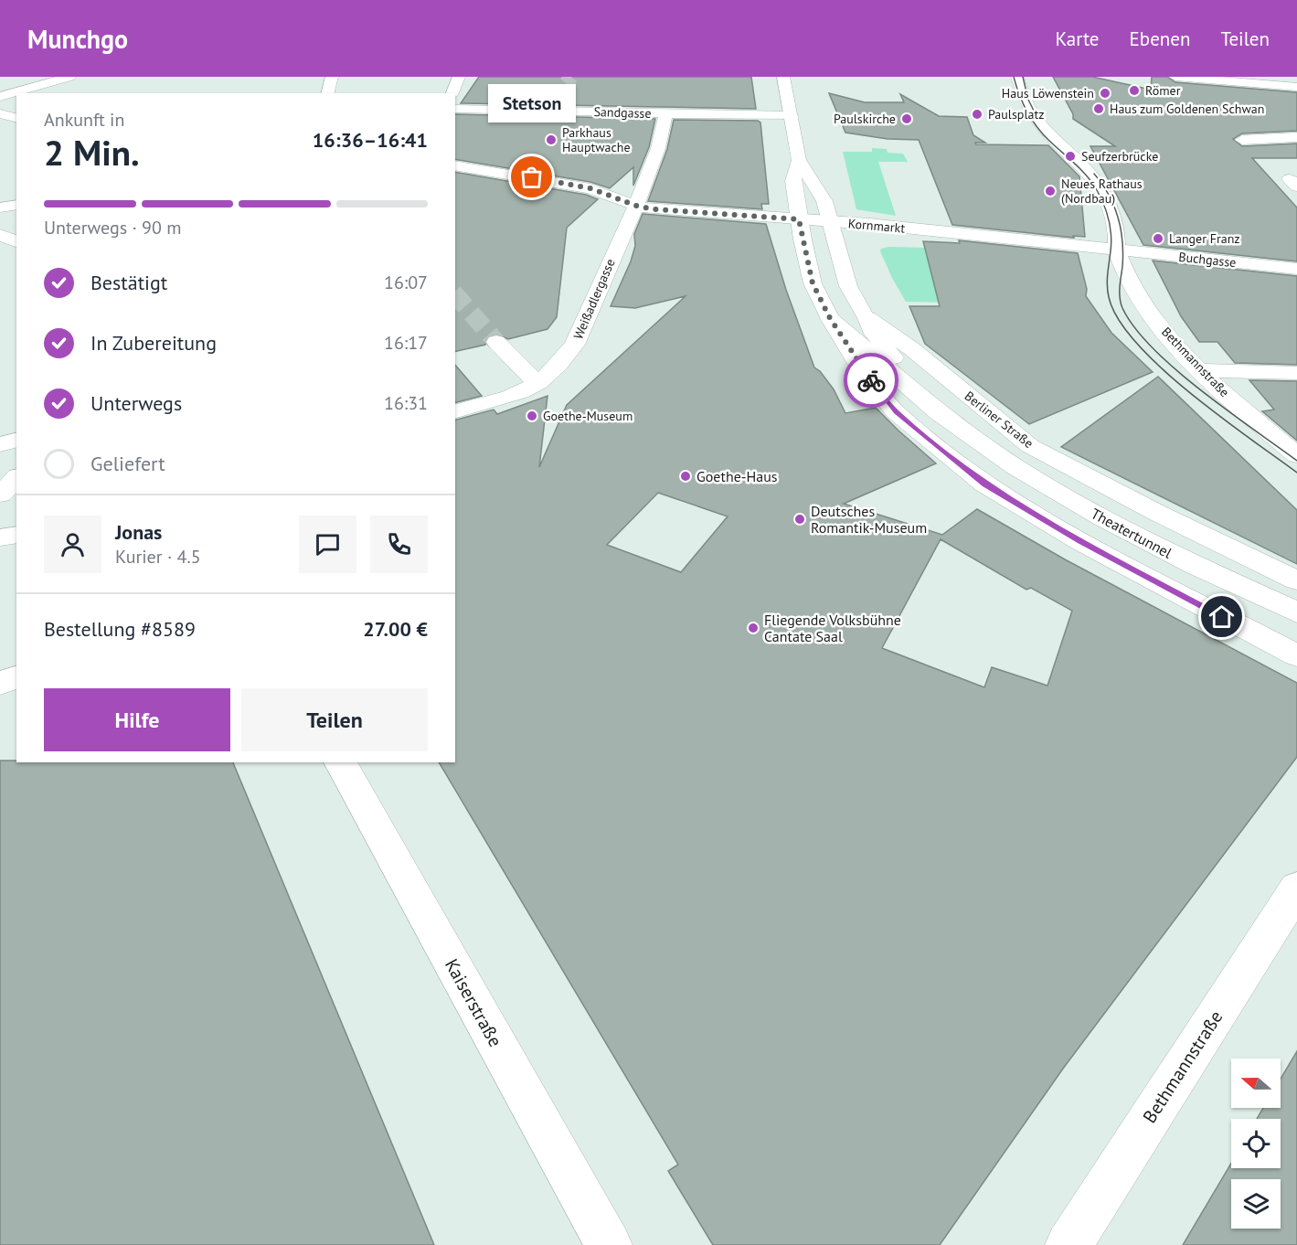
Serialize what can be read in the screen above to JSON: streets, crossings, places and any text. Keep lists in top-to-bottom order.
{
  "streets": {
    "street": [
      "Sandgasse",
      "Kornmarkt",
      "Buchgasse",
      "Weißadlergasse",
      "Bethmannstraße",
      "Berliner Straße",
      "Theatertunnel",
      "Kaiserstraße"
    ]
  },
  "crossings": [
    ["Sandgasse", "Berliner Straße"],
    ["Kornmarkt", "Buchgasse"],
    ["Kornmarkt", "Weißadlergasse"],
    ["Kornmarkt", "Bethmannstraße"],
    ["Kornmarkt", "Berliner Straße"],
    ["Buchgasse", "Bethmannstraße"],
    ["Berliner Straße", "Theatertunnel"]
  ],
  "places": [
    "Römer",
    "Haus Löwenstein",
    "Haus zum Goldenen Schwan",
    "Paulsplatz",
    "Paulskirche",
    "Parkhaus Hauptwache",
    "Seufzerbrücke",
    "Stetson",
    "Neues Rathaus (Nordbau)",
    "Langer Franz",
    "Goethe-Museum",
    "Goethe-Haus",
    "Deutsches Romantik-Museum",
    "Fliegende Volksbühne Cantate Saal"
  ],
  "north": "left",
  "page": {
    "header": "Munchgo",
    "nav": ["Karte", "Ebenen", "Teilen"],
    "bubble": "Stetson",
    "heading": ["2 Min.", "Ankunft in", "16:36–16:41"],
    "panel": [
      "Jonas",
      "Kurier · 4.5",
      "Bestellung #8589",
      "27.00 €"
    ],
    "bar": "Unterwegs · 90 m",
    "list": [
      ["Bestätigt", "16:07"],
      ["In Zubereitung", "16:17"],
      ["Unterwegs", "16:31"],
      "Geliefert"
    ],
    "buttons": ["Hilfe", "Teilen"]
  }
}
